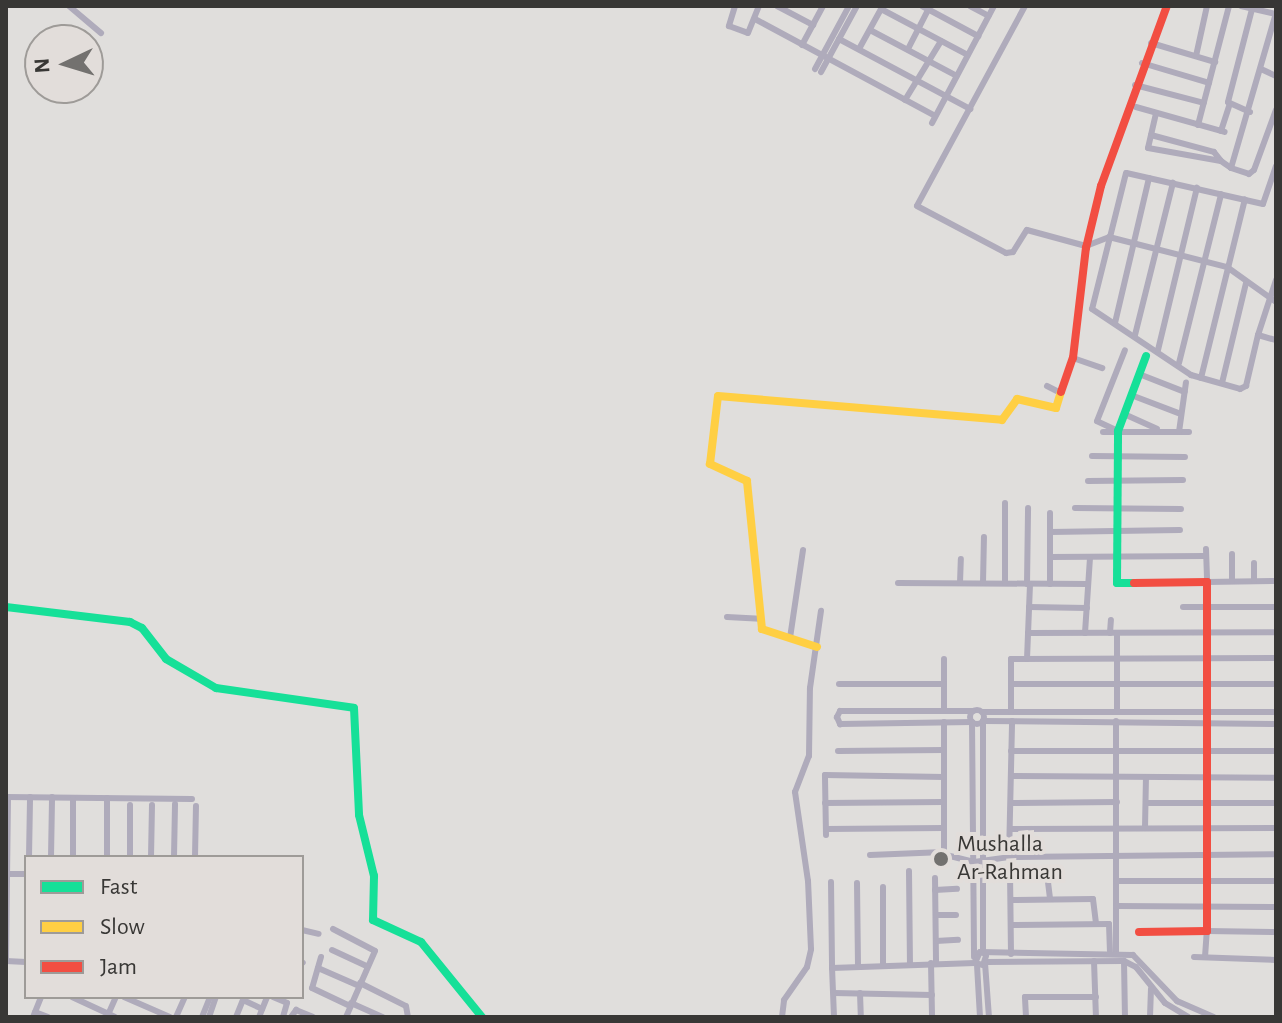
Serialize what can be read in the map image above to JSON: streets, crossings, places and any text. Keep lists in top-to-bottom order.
{
  "places": ["Mushalla Ar-Rahman"],
  "legend": ["Fast", "Slow", "Jam"],
  "north": "left"
}
